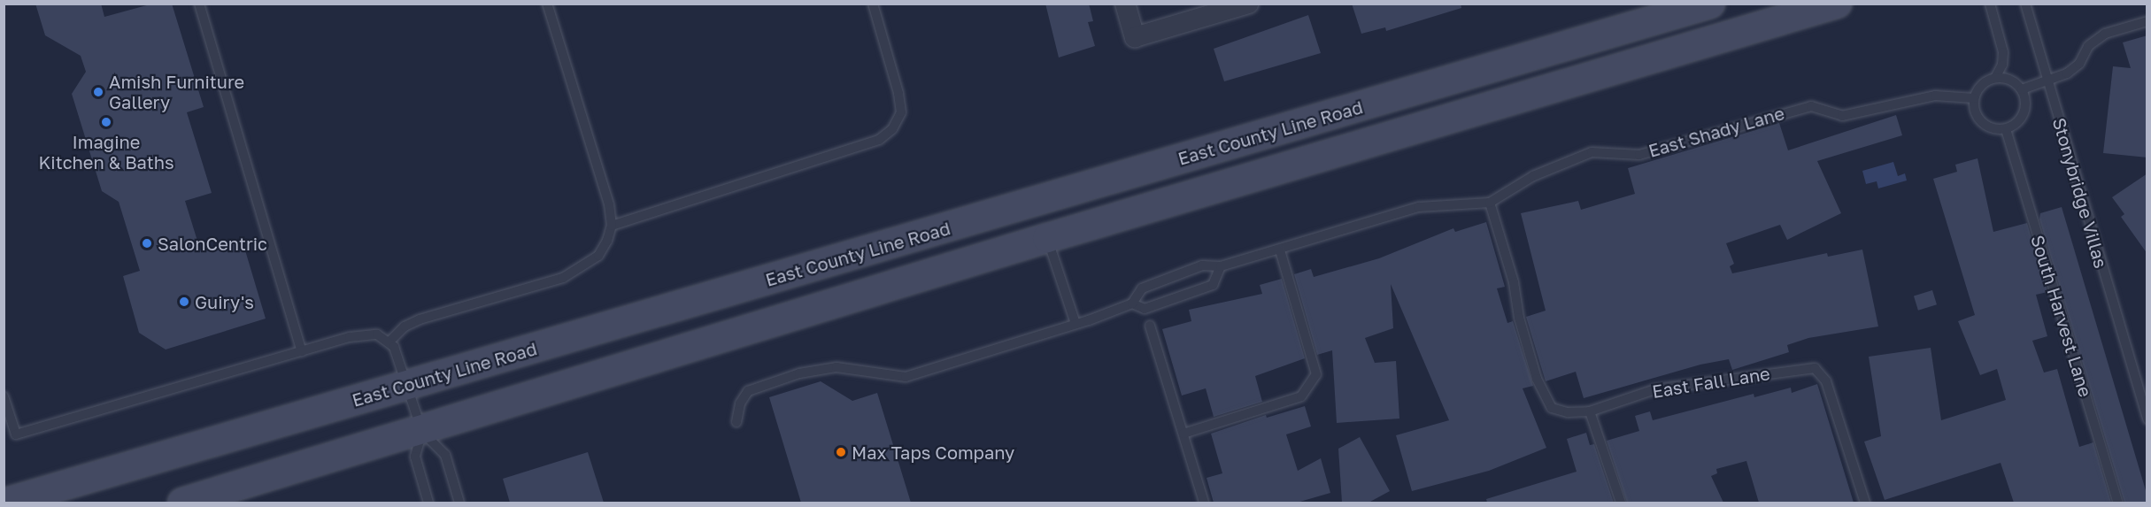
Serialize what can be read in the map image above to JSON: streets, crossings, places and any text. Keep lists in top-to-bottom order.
{
  "streets": {
    "main road": ["East County Line Road"],
    "lane": [
      "East Shady Lane",
      "Stonybridge Villas",
      "South Harvest Lane",
      "East Fall Lane"
    ]
  },
  "crossings": [
    ["East Shady Lane", "South Harvest Lane"],
    ["East Shady Lane", "East Fall Lane"]
  ],
  "places": [
    "Amish Furniture Gallery",
    "Imagine Kitchen & Baths",
    "SalonCentric",
    "Guiry's",
    "Max Taps Company"
  ]
}
